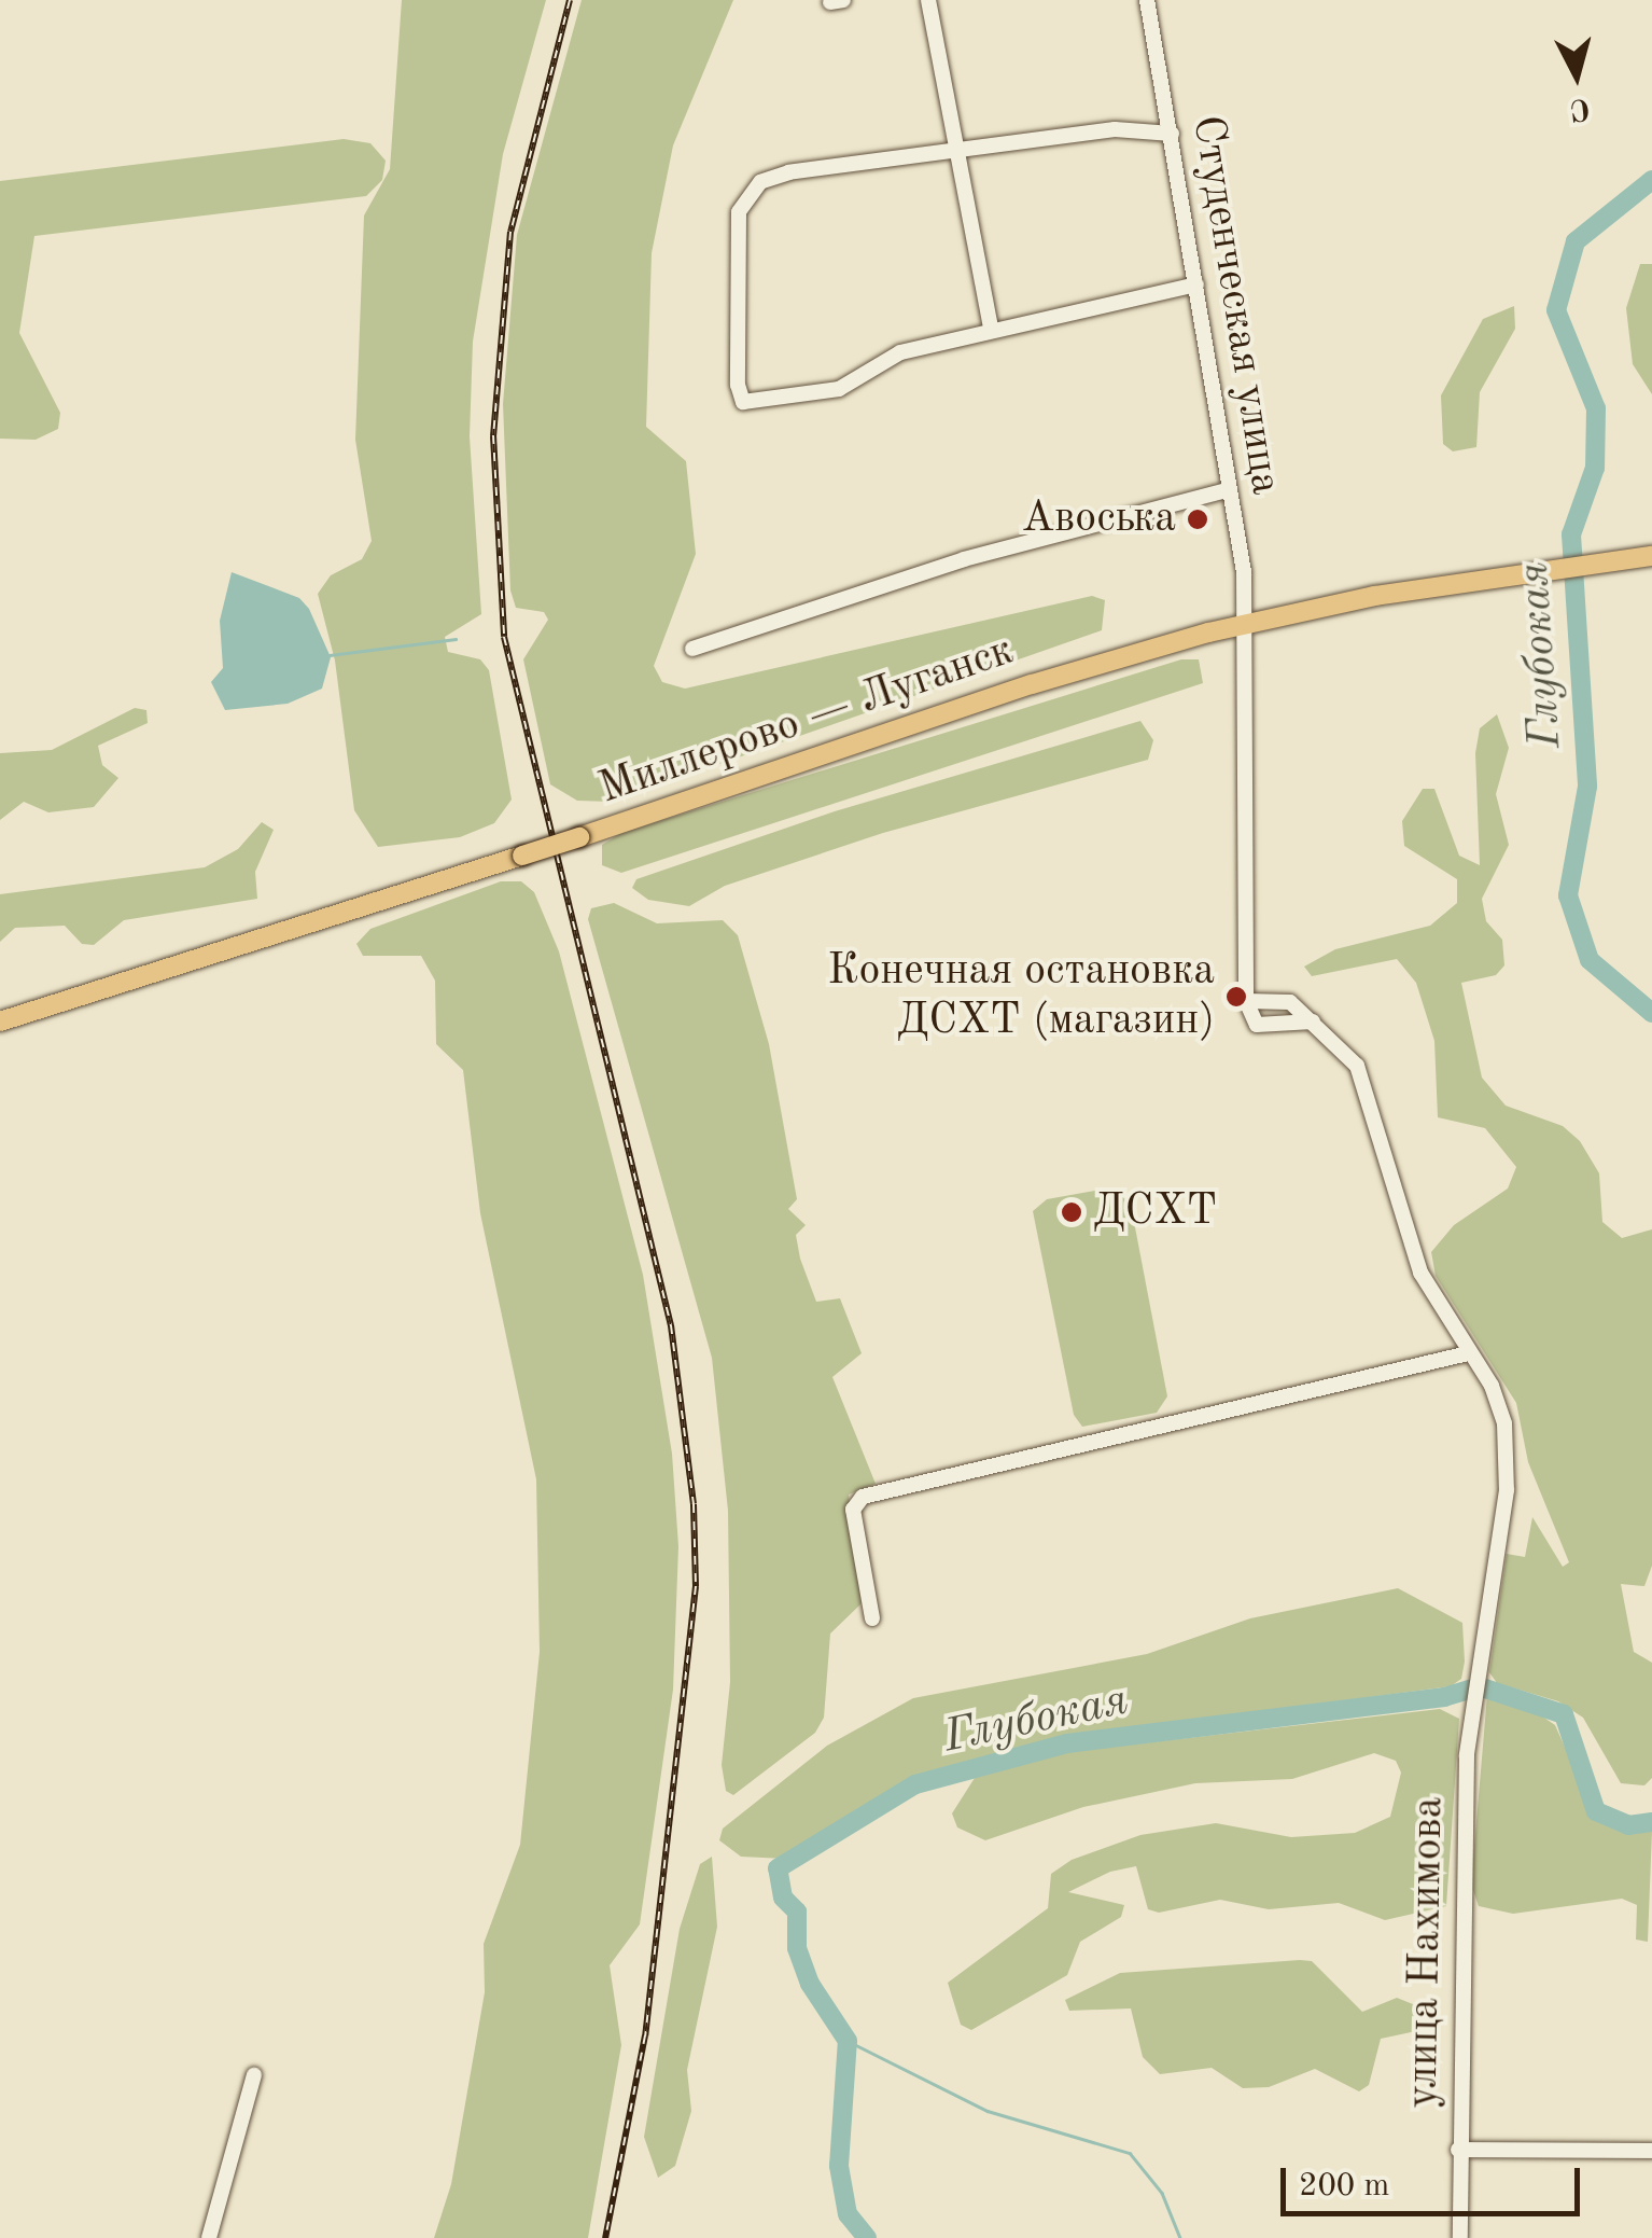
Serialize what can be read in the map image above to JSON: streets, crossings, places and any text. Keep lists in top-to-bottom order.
{
  "streets": {
    "main road": ["Миллерово — Луганск"],
    "street": ["Студенческая улица", "улица Нахимова"]
  },
  "crossings": [
    ["Студенческая улица", "Миллерово — Луганск"],
    ["Студенческая улица", "улица Нахимова"]
  ],
  "water": ["Глубокая"],
  "places": ["Авоська", "Конечная остановка ДСХТ (магазин)", "ДСХТ"],
  "scale_bar": "200 m",
  "north": "bottom"
}
